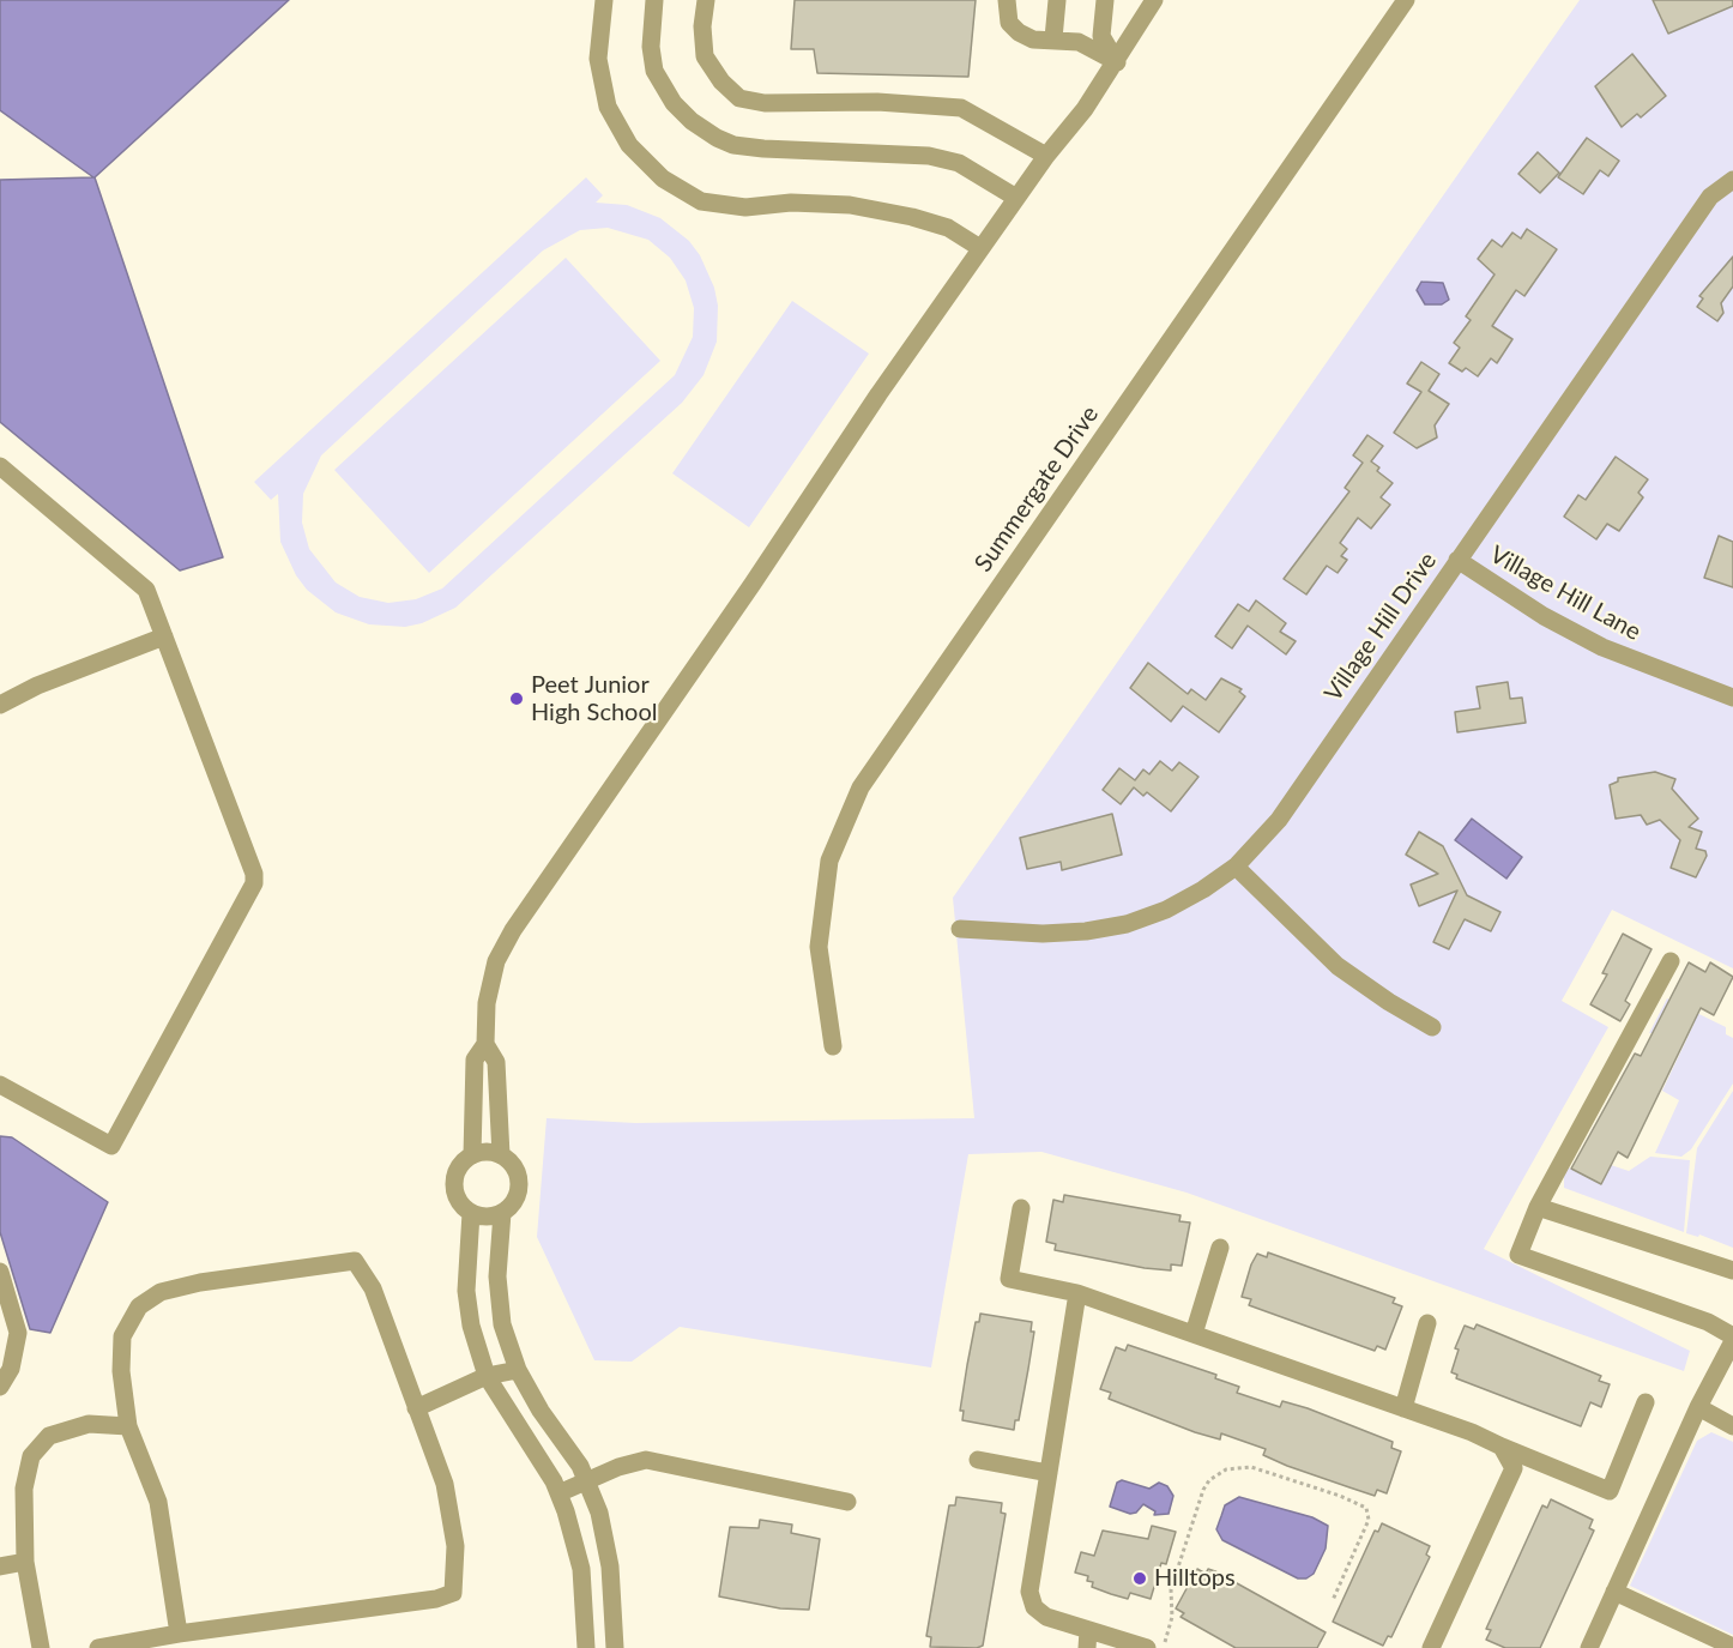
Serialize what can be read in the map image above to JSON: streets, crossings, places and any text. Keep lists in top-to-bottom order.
{
  "streets": {
    "street": ["Summergate Drive", "Village Hill Lane", "Village Hill Drive"]
  },
  "crossings": [
    ["Village Hill Lane", "Village Hill Drive"]
  ],
  "places": ["Peet Junior High School", "Hilltops"]
}
